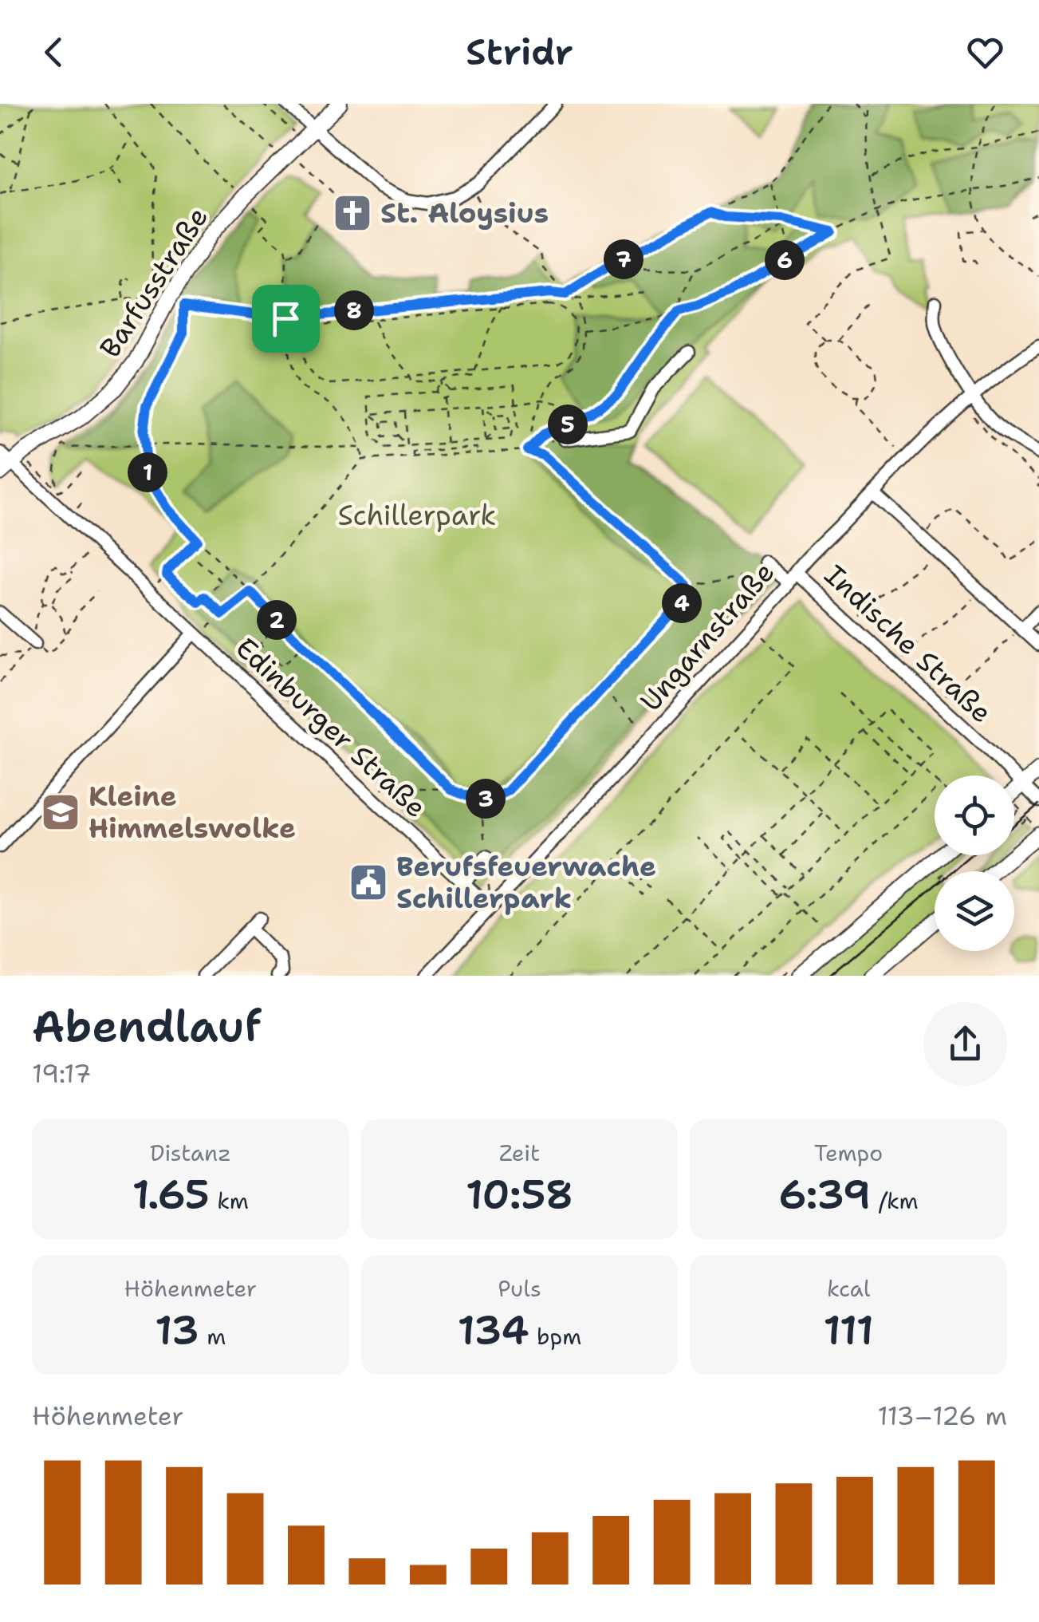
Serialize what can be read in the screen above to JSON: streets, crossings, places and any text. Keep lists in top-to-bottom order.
{
  "streets": {
    "main road": ["Barfusstraße"],
    "street": ["Ungarnstraße", "Indische Straße", "Edinburger Straße"]
  },
  "crossings": [
    ["Barfusstraße", "Edinburger Straße"],
    ["Ungarnstraße", "Indische Straße"],
    ["Ungarnstraße", "Edinburger Straße"]
  ],
  "parks": ["Schillerpark"],
  "places": {
    "church": ["St. Aloysius"],
    "school or university": ["Kleine Himmelswolke"],
    "public building": ["Berufsfeuerwache Schillerpark"]
  },
  "page": {
    "header": "Stridr",
    "pins": [
      "7",
      "6",
      "8",
      "5",
      "1",
      "4",
      "2",
      "3"
    ],
    "heading": ["Abendlauf", "19:17"],
    "stats": [
      ["Distanz", "1.65 km"],
      ["Zeit", "10:58"],
      ["Tempo", "6:39 /km"],
      ["Höhenmeter", "13 m"],
      ["Puls", "134 bpm"],
      ["kcal", "111"]
    ],
    "chart": ["Höhenmeter", "113–126 m"]
  }
}
